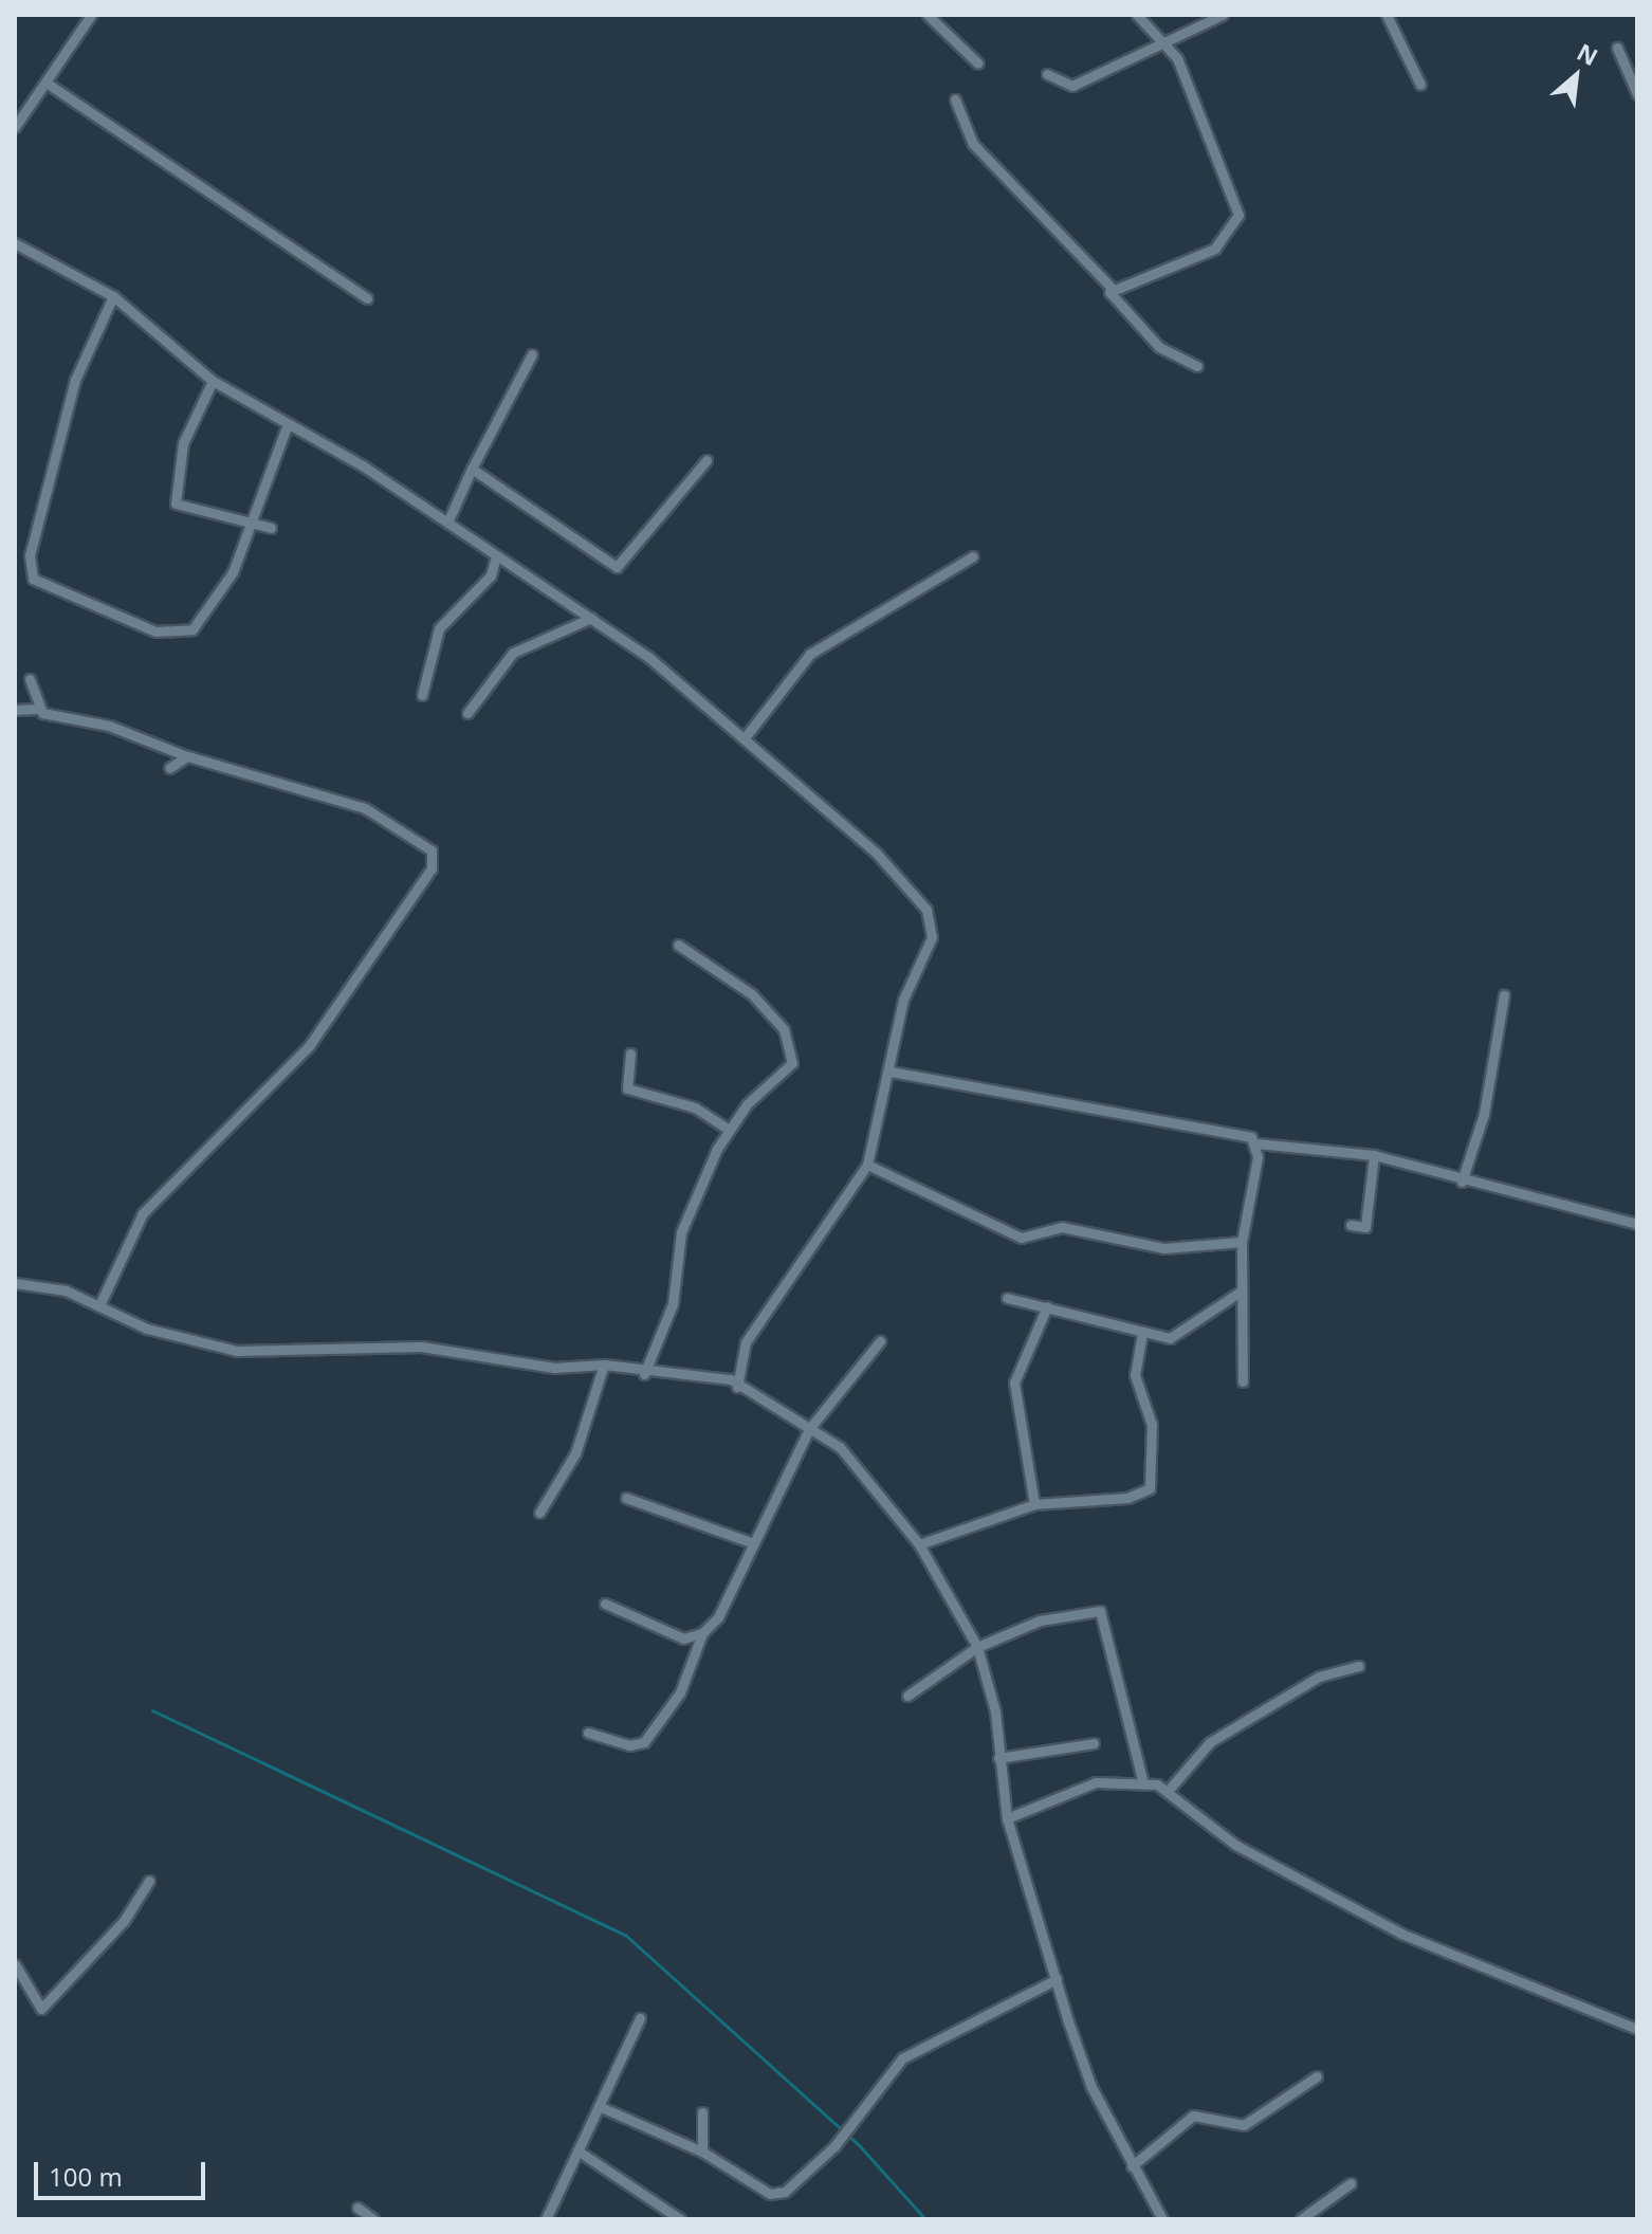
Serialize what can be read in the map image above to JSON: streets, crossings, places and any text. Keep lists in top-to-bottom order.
{
  "scale_bar": "100 m",
  "north": "top right"
}
